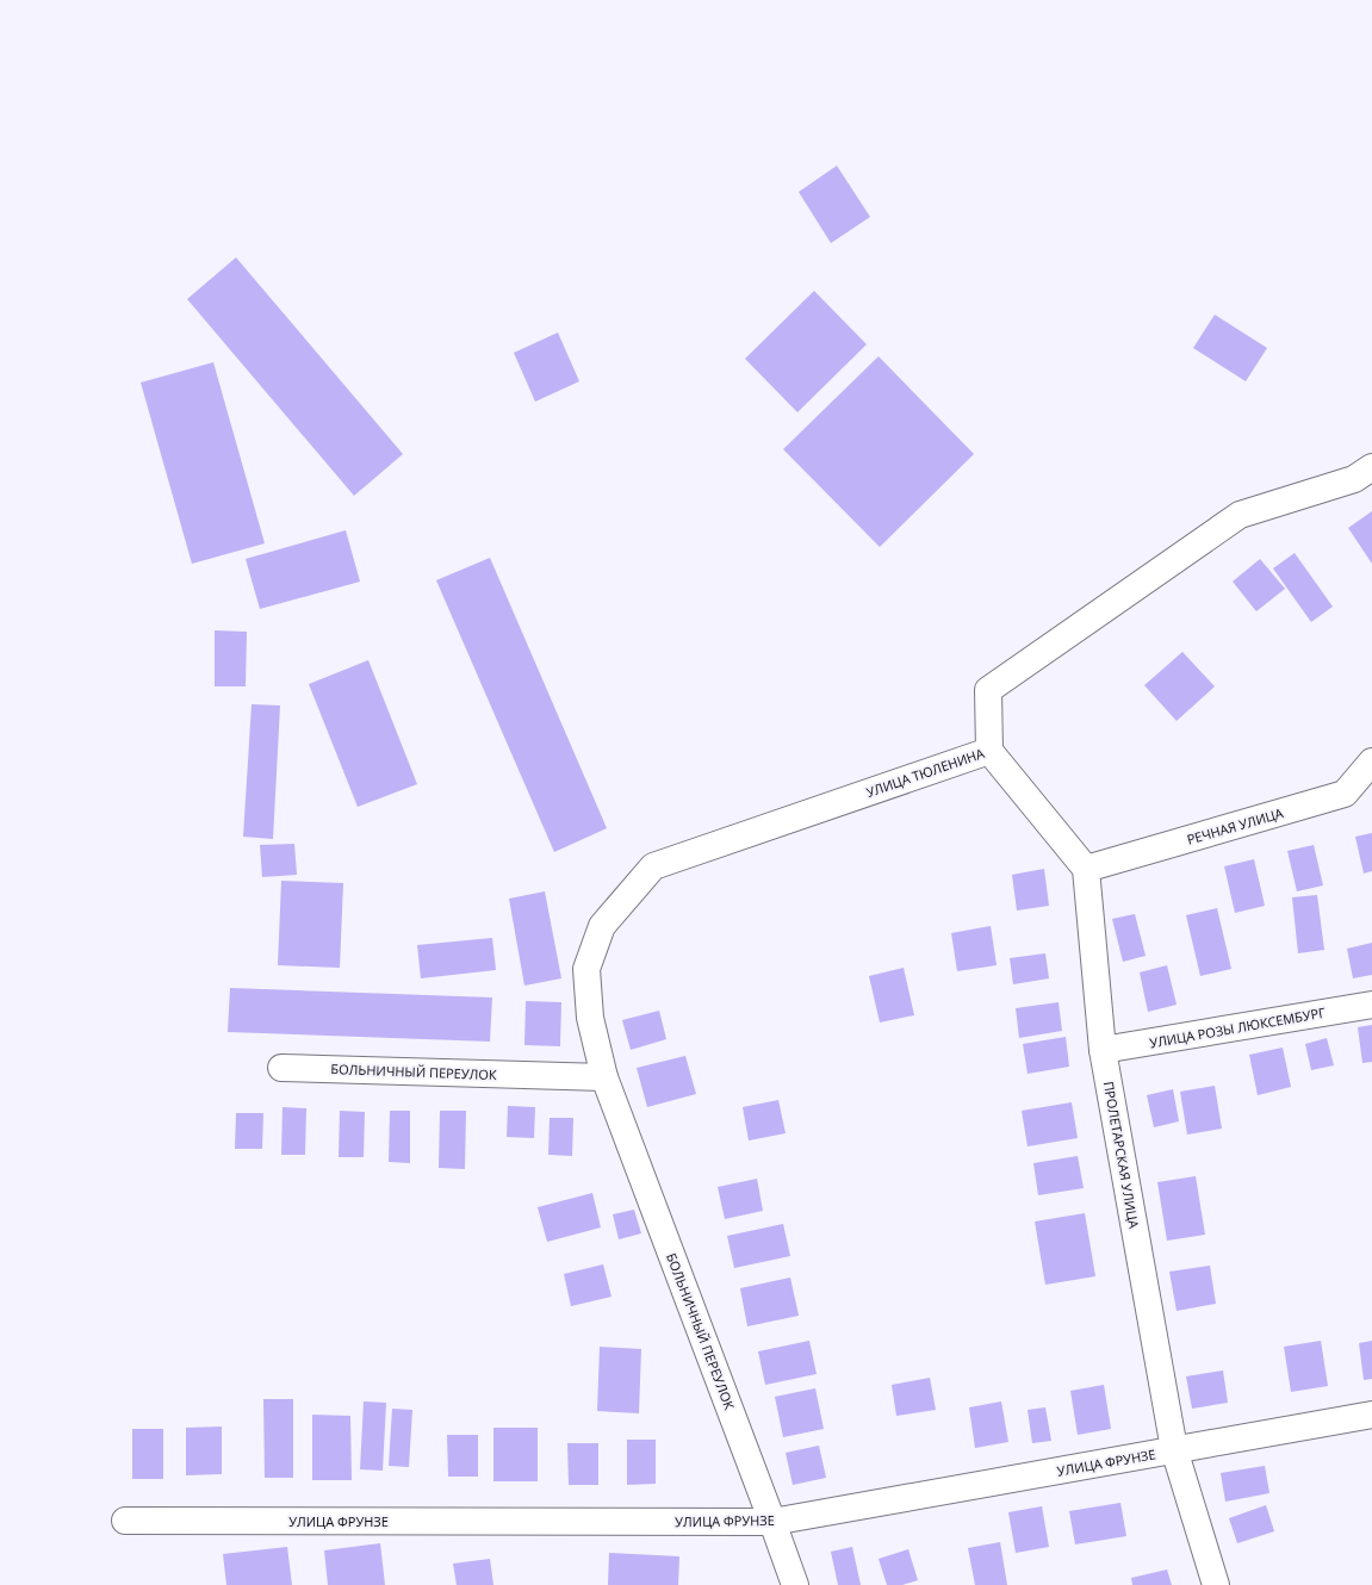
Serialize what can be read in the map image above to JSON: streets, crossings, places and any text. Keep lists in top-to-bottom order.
{
  "streets": {
    "street": [
      "УЛИЦА ТЮЛЕНИНА",
      "РЕЧНАЯ УЛИЦА",
      "УЛИЦА РОЗЫ ЛЮКСЕМБУРГ",
      "БОЛЬНИЧНЫЙ ПЕРЕУЛОК",
      "ПРОЛЕТАРСКАЯ УЛИЦА",
      "УЛИЦА ФРУНЗЕ"
    ]
  },
  "crossings": [
    ["УЛИЦА ТЮЛЕНИНА", "БОЛЬНИЧНЫЙ ПЕРЕУЛОК"],
    ["РЕЧНАЯ УЛИЦА", "ПРОЛЕТАРСКАЯ УЛИЦА"],
    ["УЛИЦА РОЗЫ ЛЮКСЕМБУРГ", "ПРОЛЕТАРСКАЯ УЛИЦА"],
    ["БОЛЬНИЧНЫЙ ПЕРЕУЛОК", "УЛИЦА ФРУНЗЕ"],
    ["ПРОЛЕТАРСКАЯ УЛИЦА", "УЛИЦА ФРУНЗЕ"]
  ]
}
